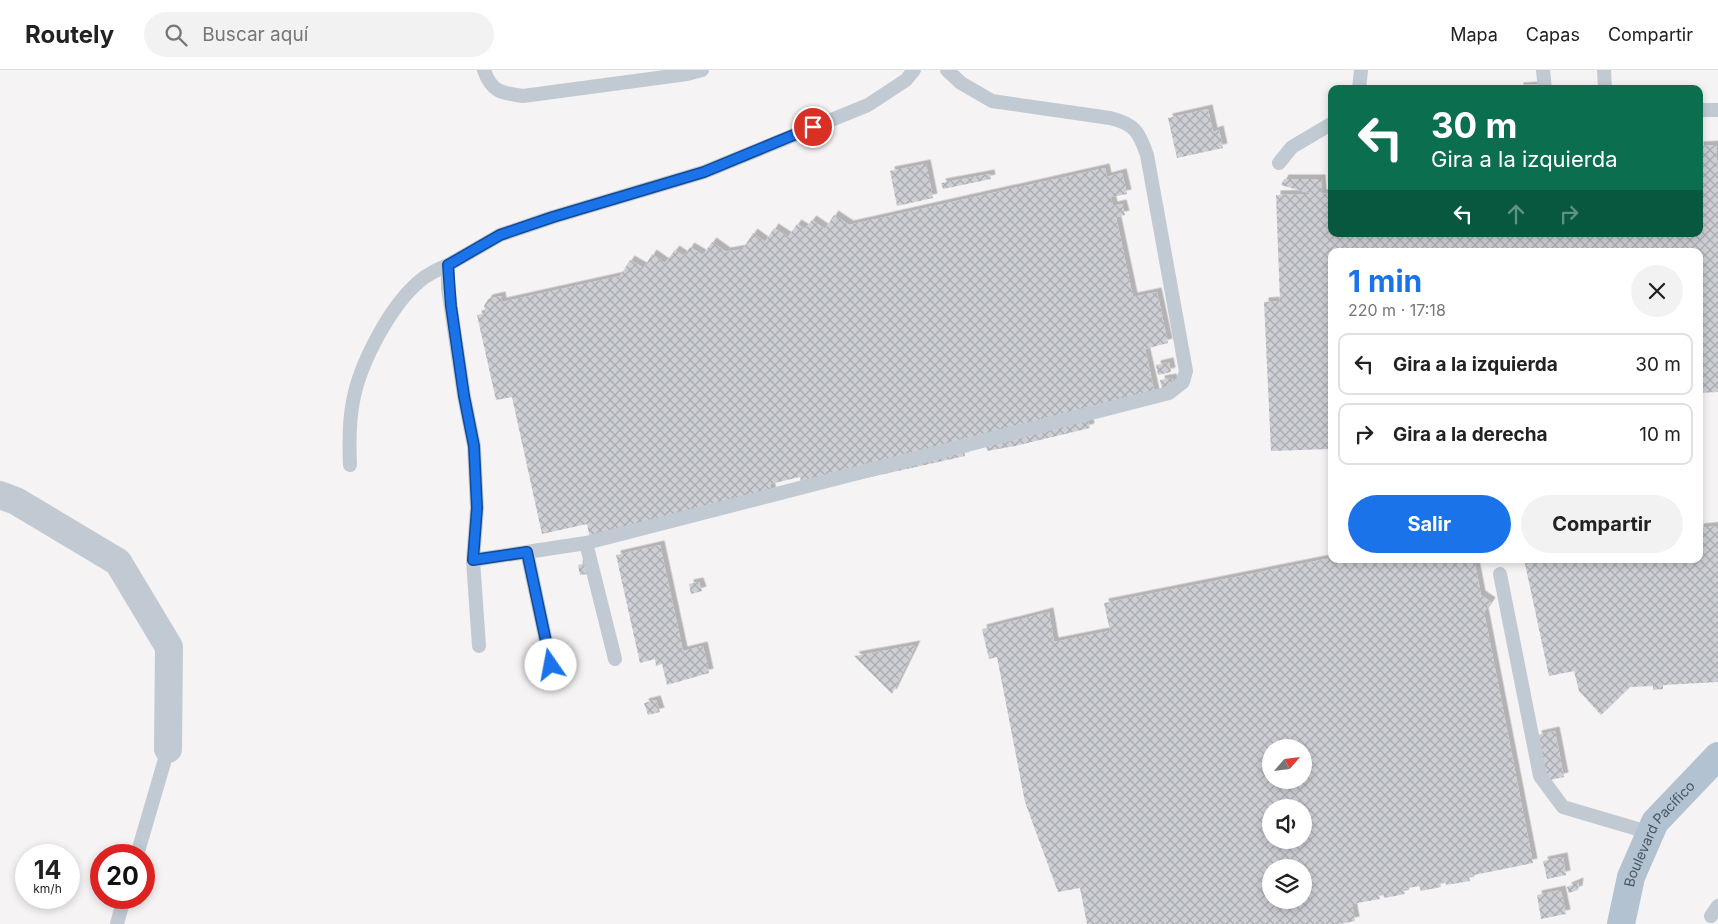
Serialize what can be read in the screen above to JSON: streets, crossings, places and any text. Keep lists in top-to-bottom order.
{
  "streets": {
    "main road": ["Boulevard Pacífico"]
  },
  "north": "top right",
  "page": {
    "header": "Routely",
    "search": "Buscar aquí",
    "nav": ["Mapa", "Capas", "Compartir"],
    "turn": ["30 m", "Gira a la izquierda"],
    "heading": ["1 min", "220 m · 17:18"],
    "list": [
      {
        "name": "Gira a la izquierda",
        "value": "30 m"
      },
      {
        "name": "Gira a la derecha",
        "value": "10 m"
      }
    ],
    "buttons": ["Salir", "Compartir"],
    "speed": "14 km/h",
    "limit": "20"
  }
}
